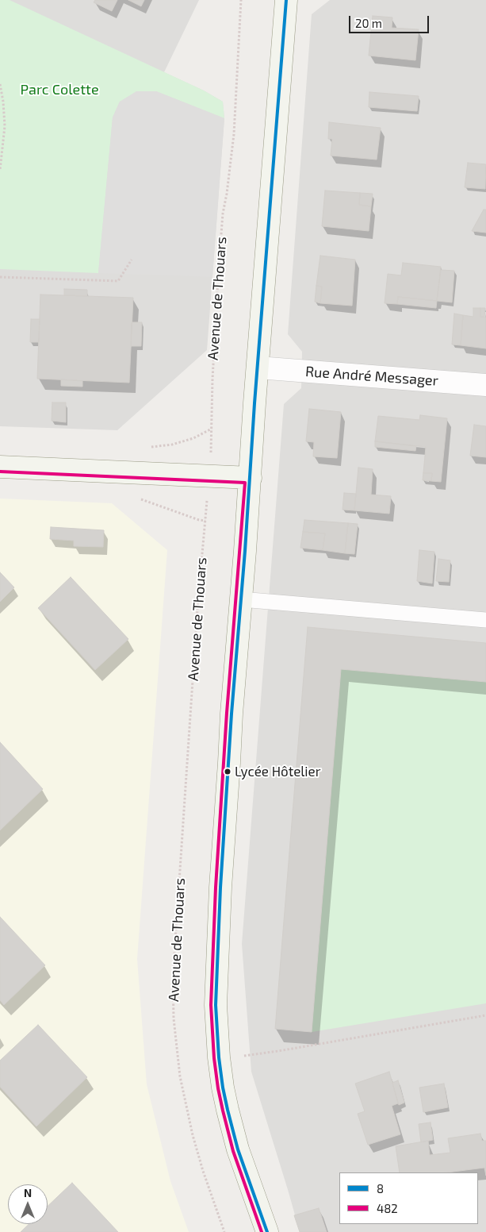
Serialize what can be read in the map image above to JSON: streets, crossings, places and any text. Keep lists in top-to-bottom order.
{
  "streets": {
    "street": ["Rue André Messager"],
    "path": ["Avenue de Thouars"]
  },
  "parks": ["Parc Colette"],
  "places": ["Lycée Hôtelier"],
  "lines": ["transit line 8", "transit line 482"],
  "legend": ["8", "482"],
  "scale_bar": "20 m",
  "north": "top"
}
